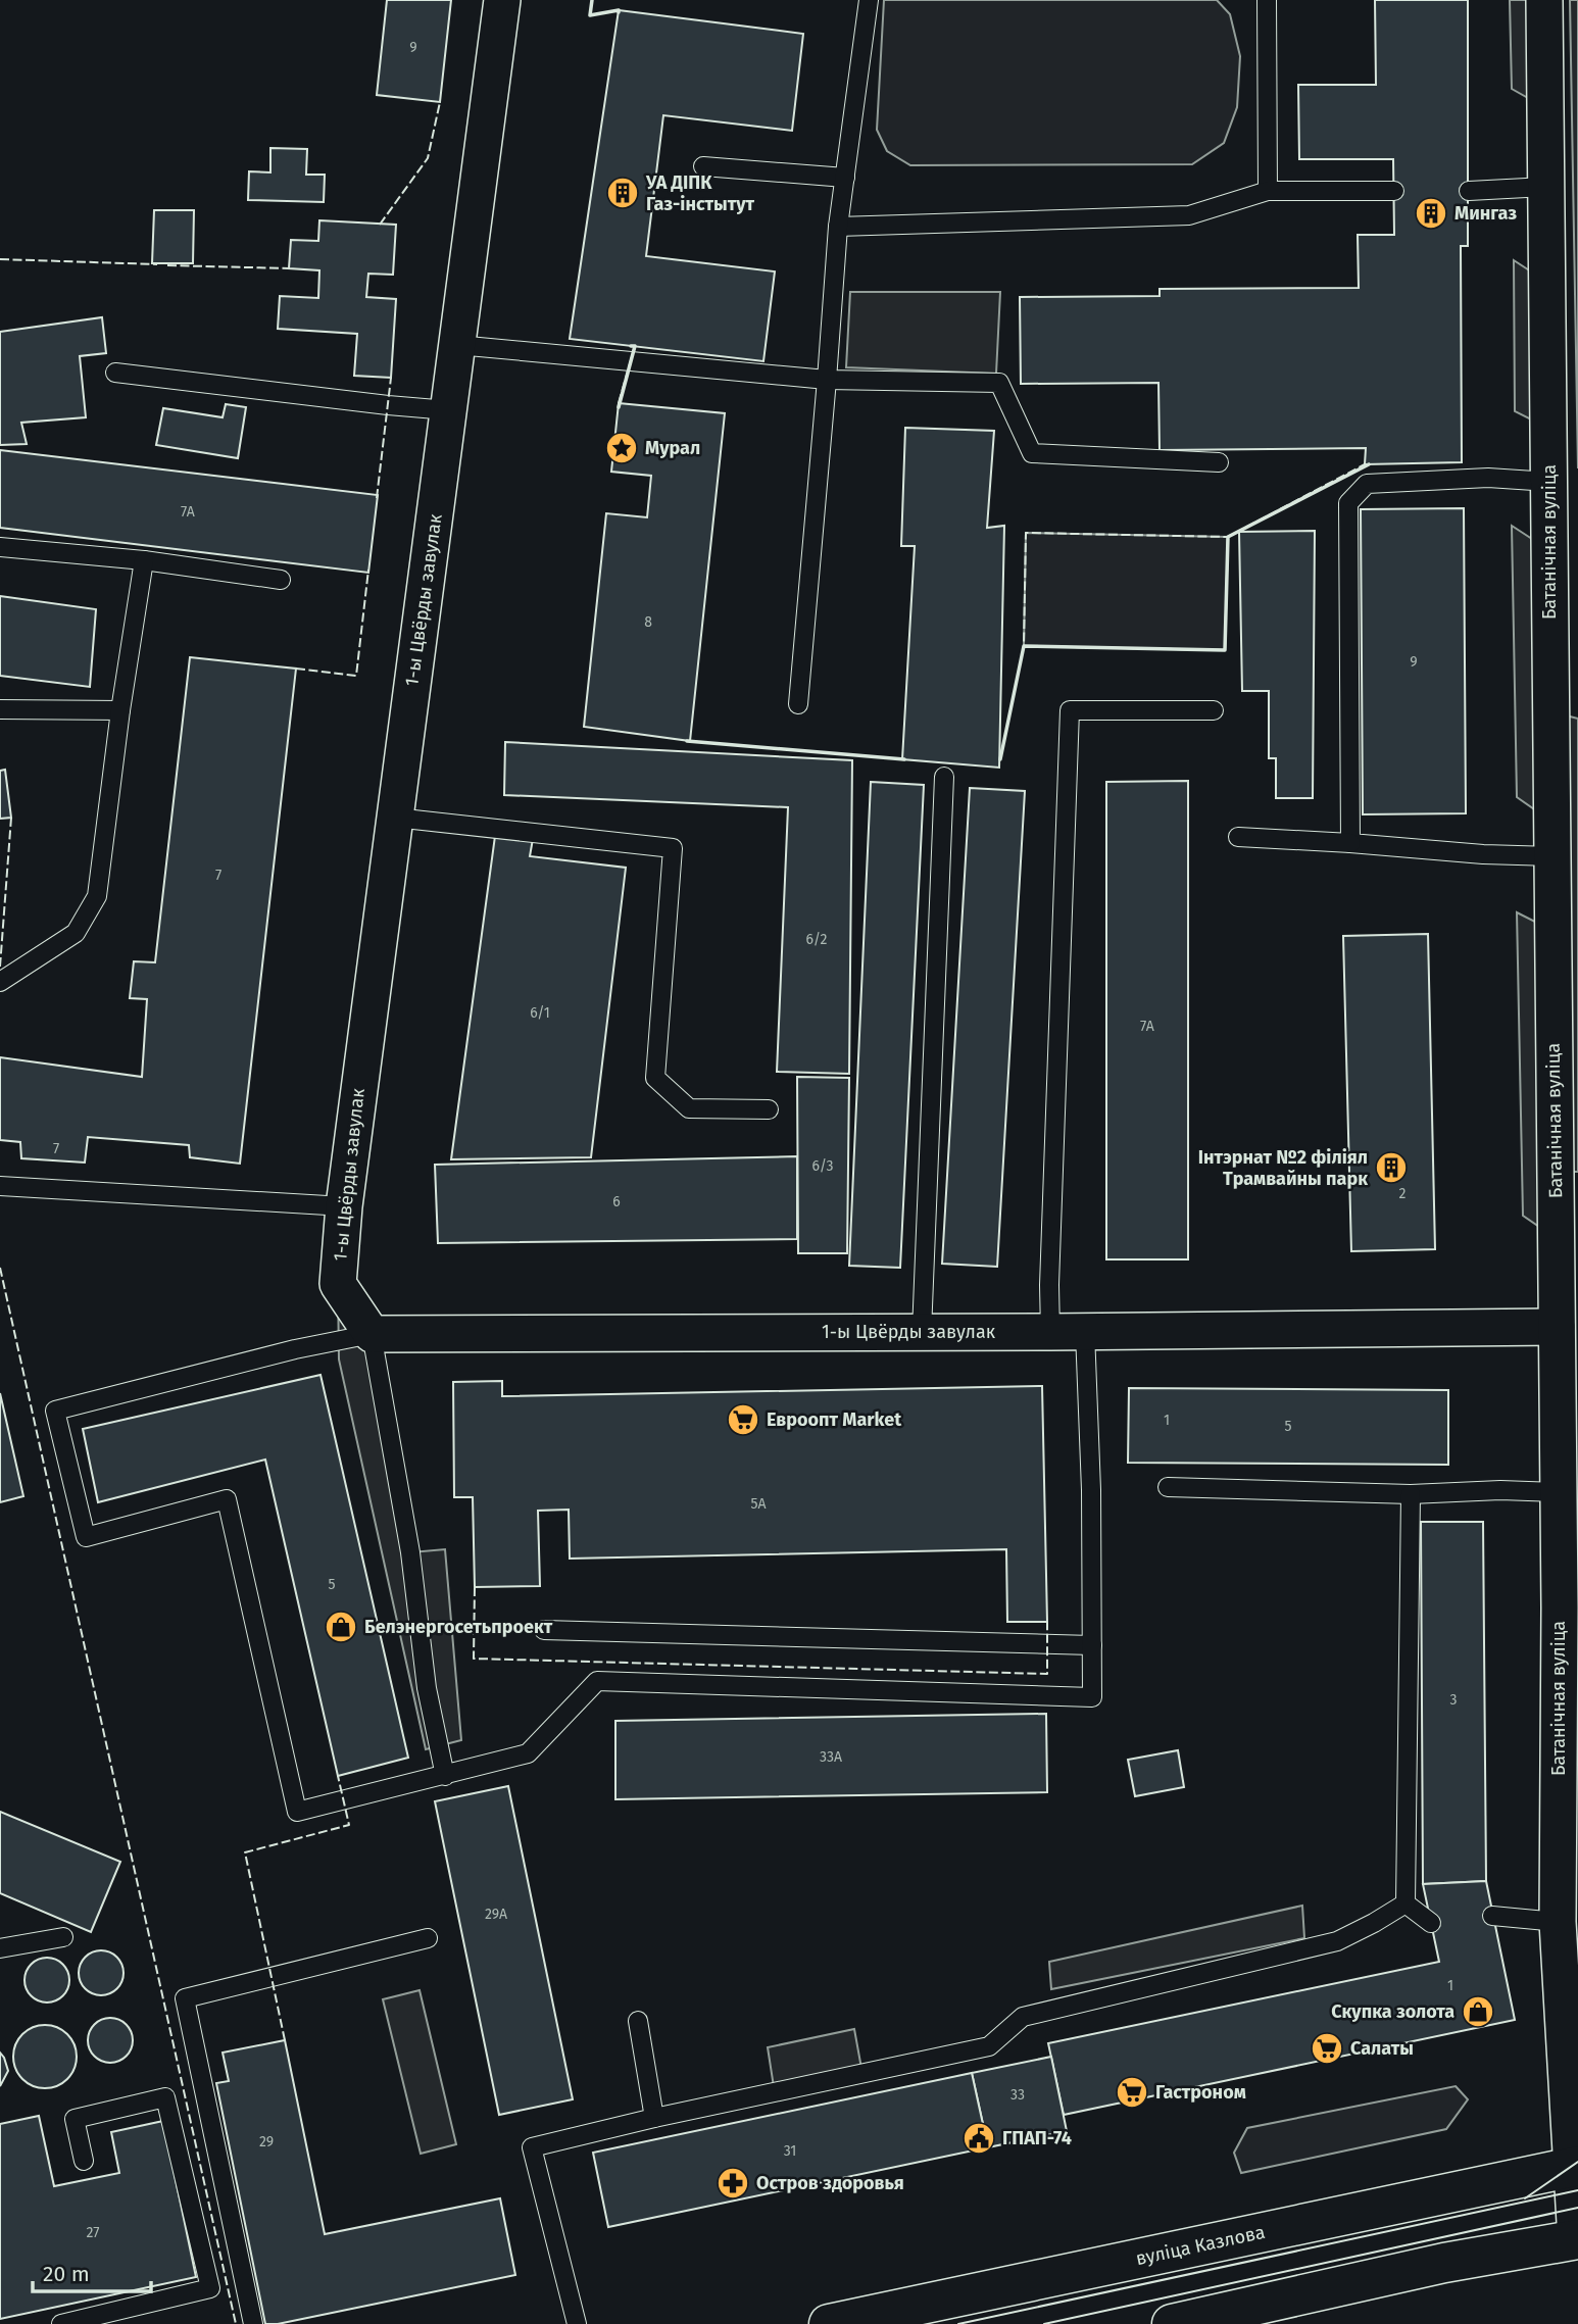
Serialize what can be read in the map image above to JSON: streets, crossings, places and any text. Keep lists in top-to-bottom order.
{
  "streets": {
    "main road": ["вуліца Казлова"],
    "street": ["Батанічная вуліца", "1-ы Цвёрды завулак"]
  },
  "crossings": [
    ["Батанічная вуліца", "1-ы Цвёрды завулак"],
    ["Батанічная вуліца", "вуліца Казлова"]
  ],
  "places": {
    "building": ["УА ДІПК Газ-інстытут", "Мингаз", "Інтэрнат №2 філіял Трамвайны парк"],
    "place": ["Мурал"],
    "supermarket": ["Евроопт Market", "Салаты", "Гастроном"],
    "shop": ["Белэнергосетьпроект", "Скупка золота"],
    "public building": ["ГПАП-74"],
    "pharmacy": ["Остров здоровья"]
  },
  "house_numbers": [
    "9",
    "7А",
    "8",
    "9",
    "7",
    "6/2",
    "6/1",
    "7А",
    "7",
    "6/3",
    "2",
    "6",
    "1",
    "5",
    "5А",
    "5",
    "3",
    "33А",
    "29А",
    "1",
    "33",
    "29",
    "31",
    "27"
  ],
  "scale_bar": "20 m"
}
